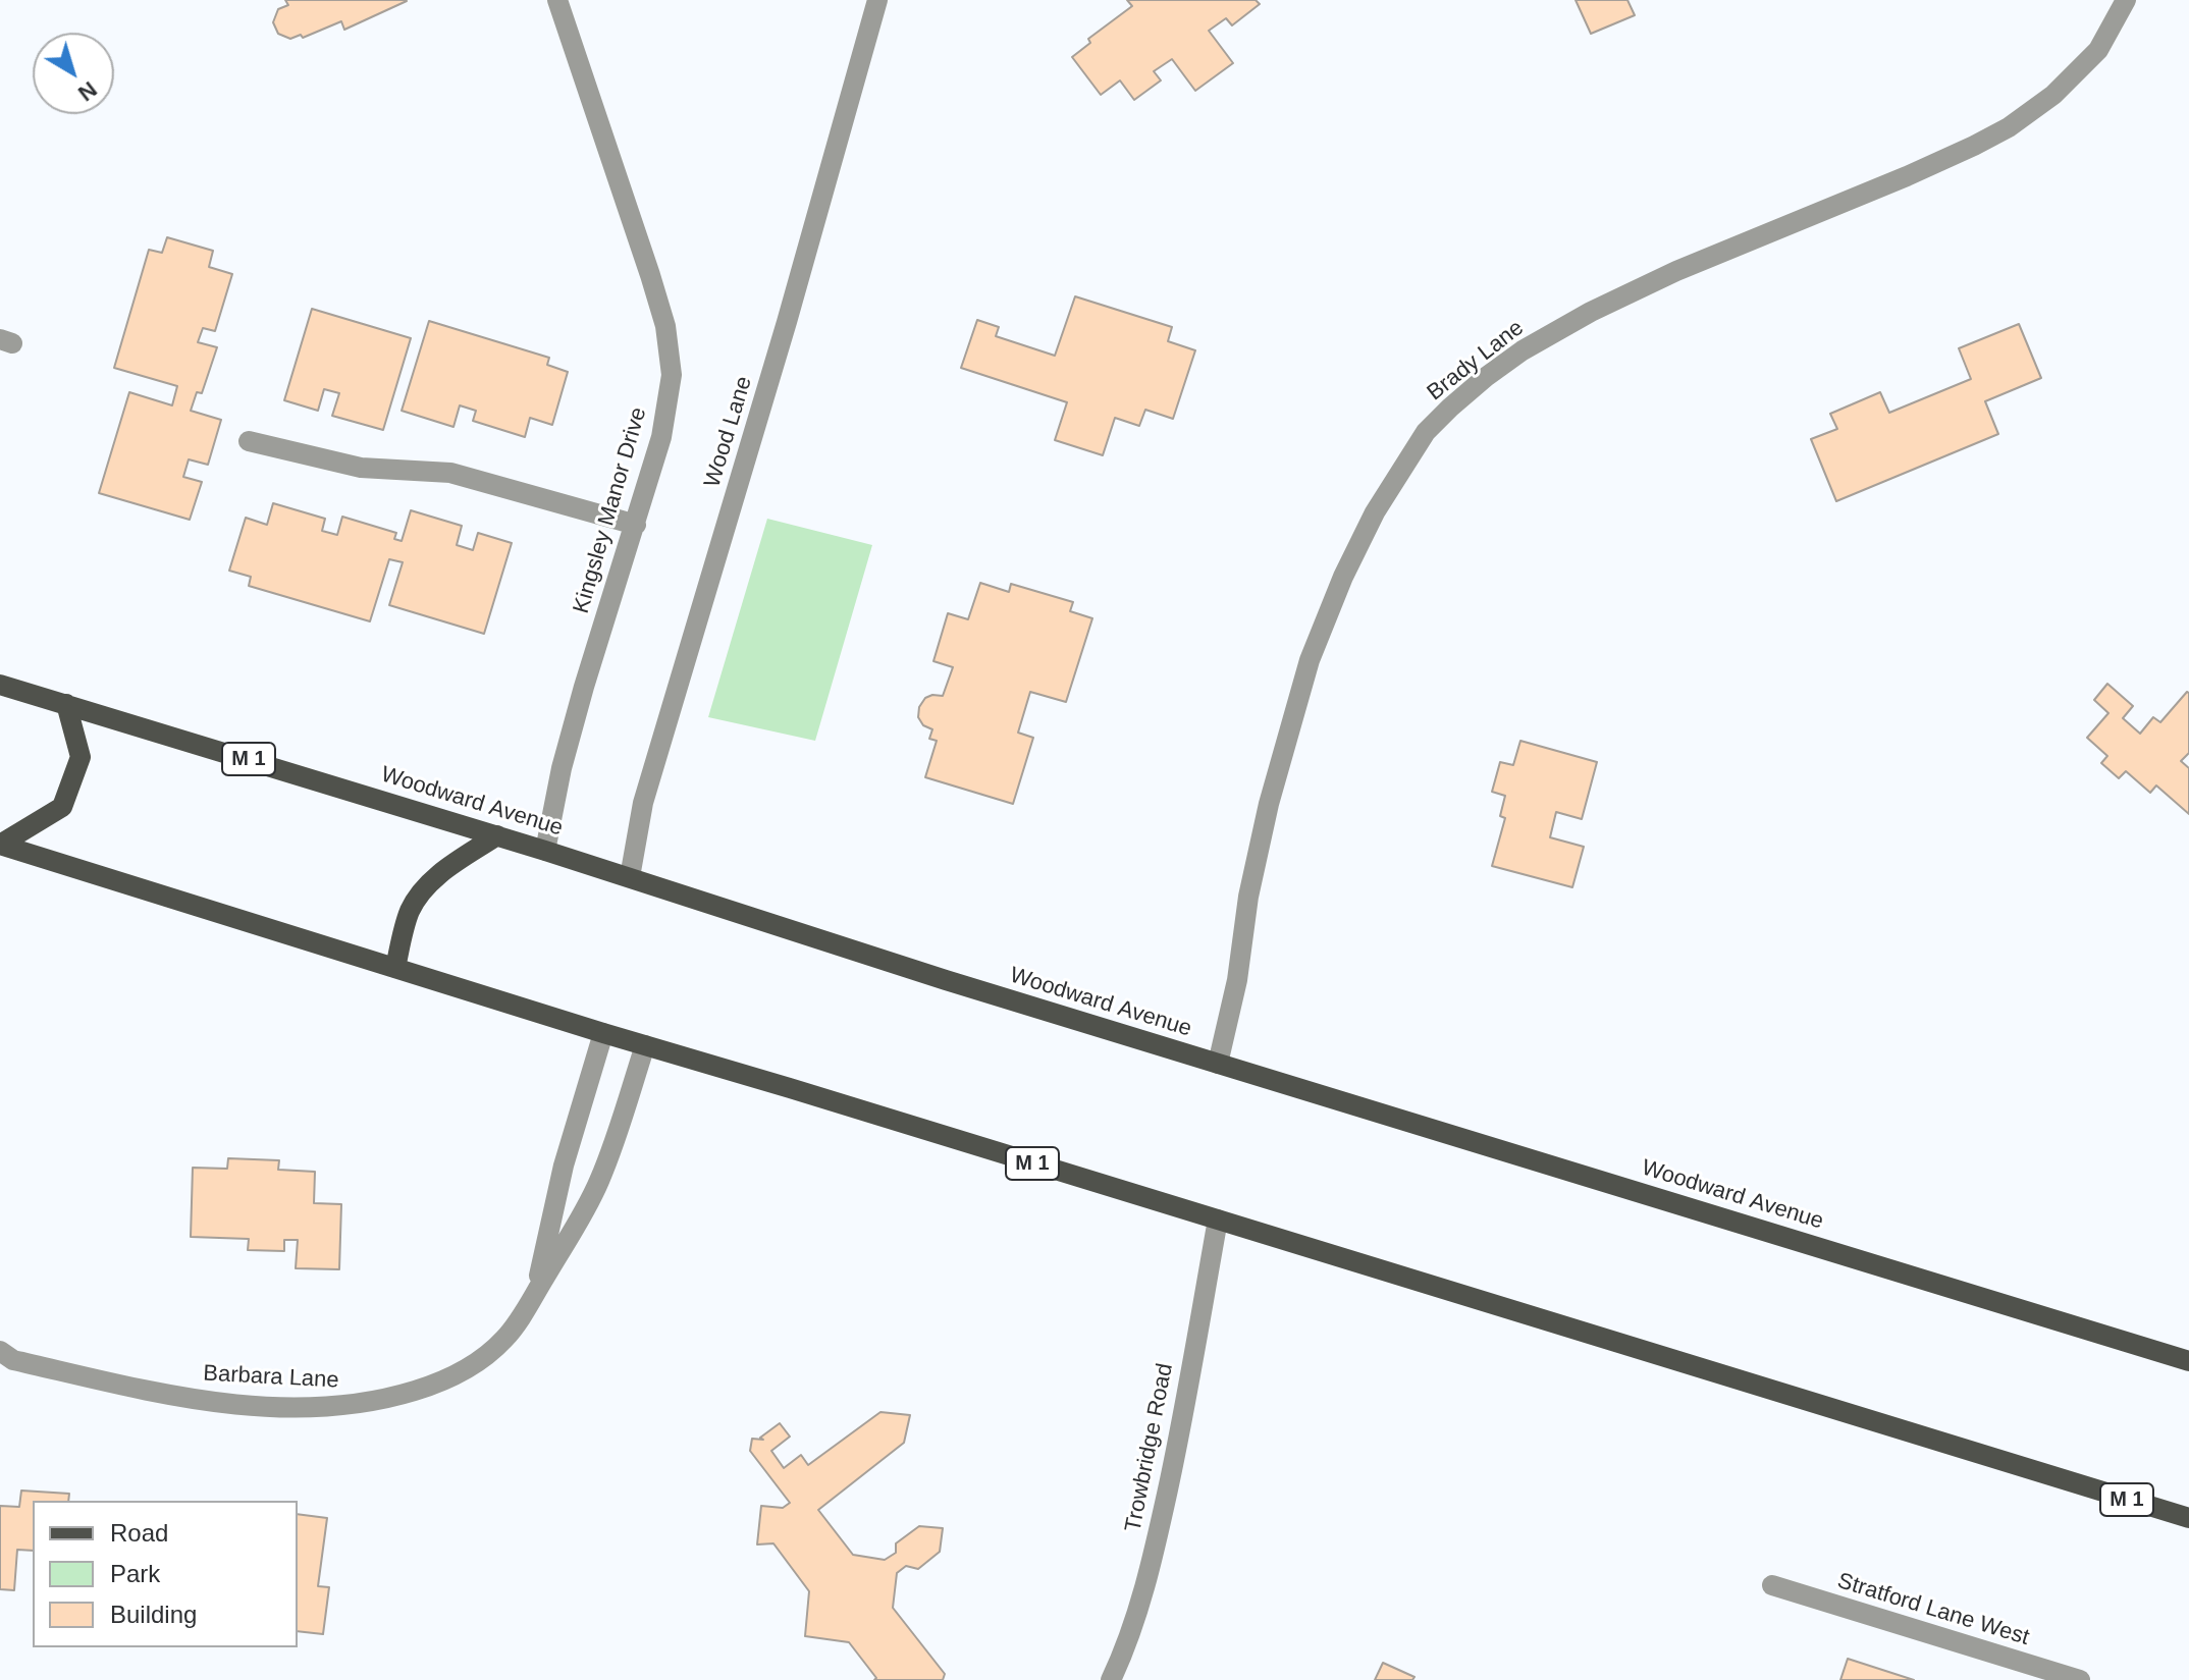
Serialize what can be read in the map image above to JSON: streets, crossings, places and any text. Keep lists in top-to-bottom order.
{
  "streets": {
    "main road": ["M 1", "Woodward Avenue"],
    "street": [
      "Brady Lane",
      "Wood Lane",
      "Kingsley Manor Drive",
      "Barbara Lane",
      "Trowbridge Road",
      "Stratford Lane West"
    ]
  },
  "crossings": [
    ["Brady Lane", "Woodward Avenue"],
    ["Wood Lane", "Woodward Avenue"],
    ["Kingsley Manor Drive", "Woodward Avenue"],
    ["M 1", "Barbara Lane"],
    ["M 1", "Trowbridge Road"]
  ],
  "legend": ["Road", "Park", "Building"],
  "north": "bottom right"
}
